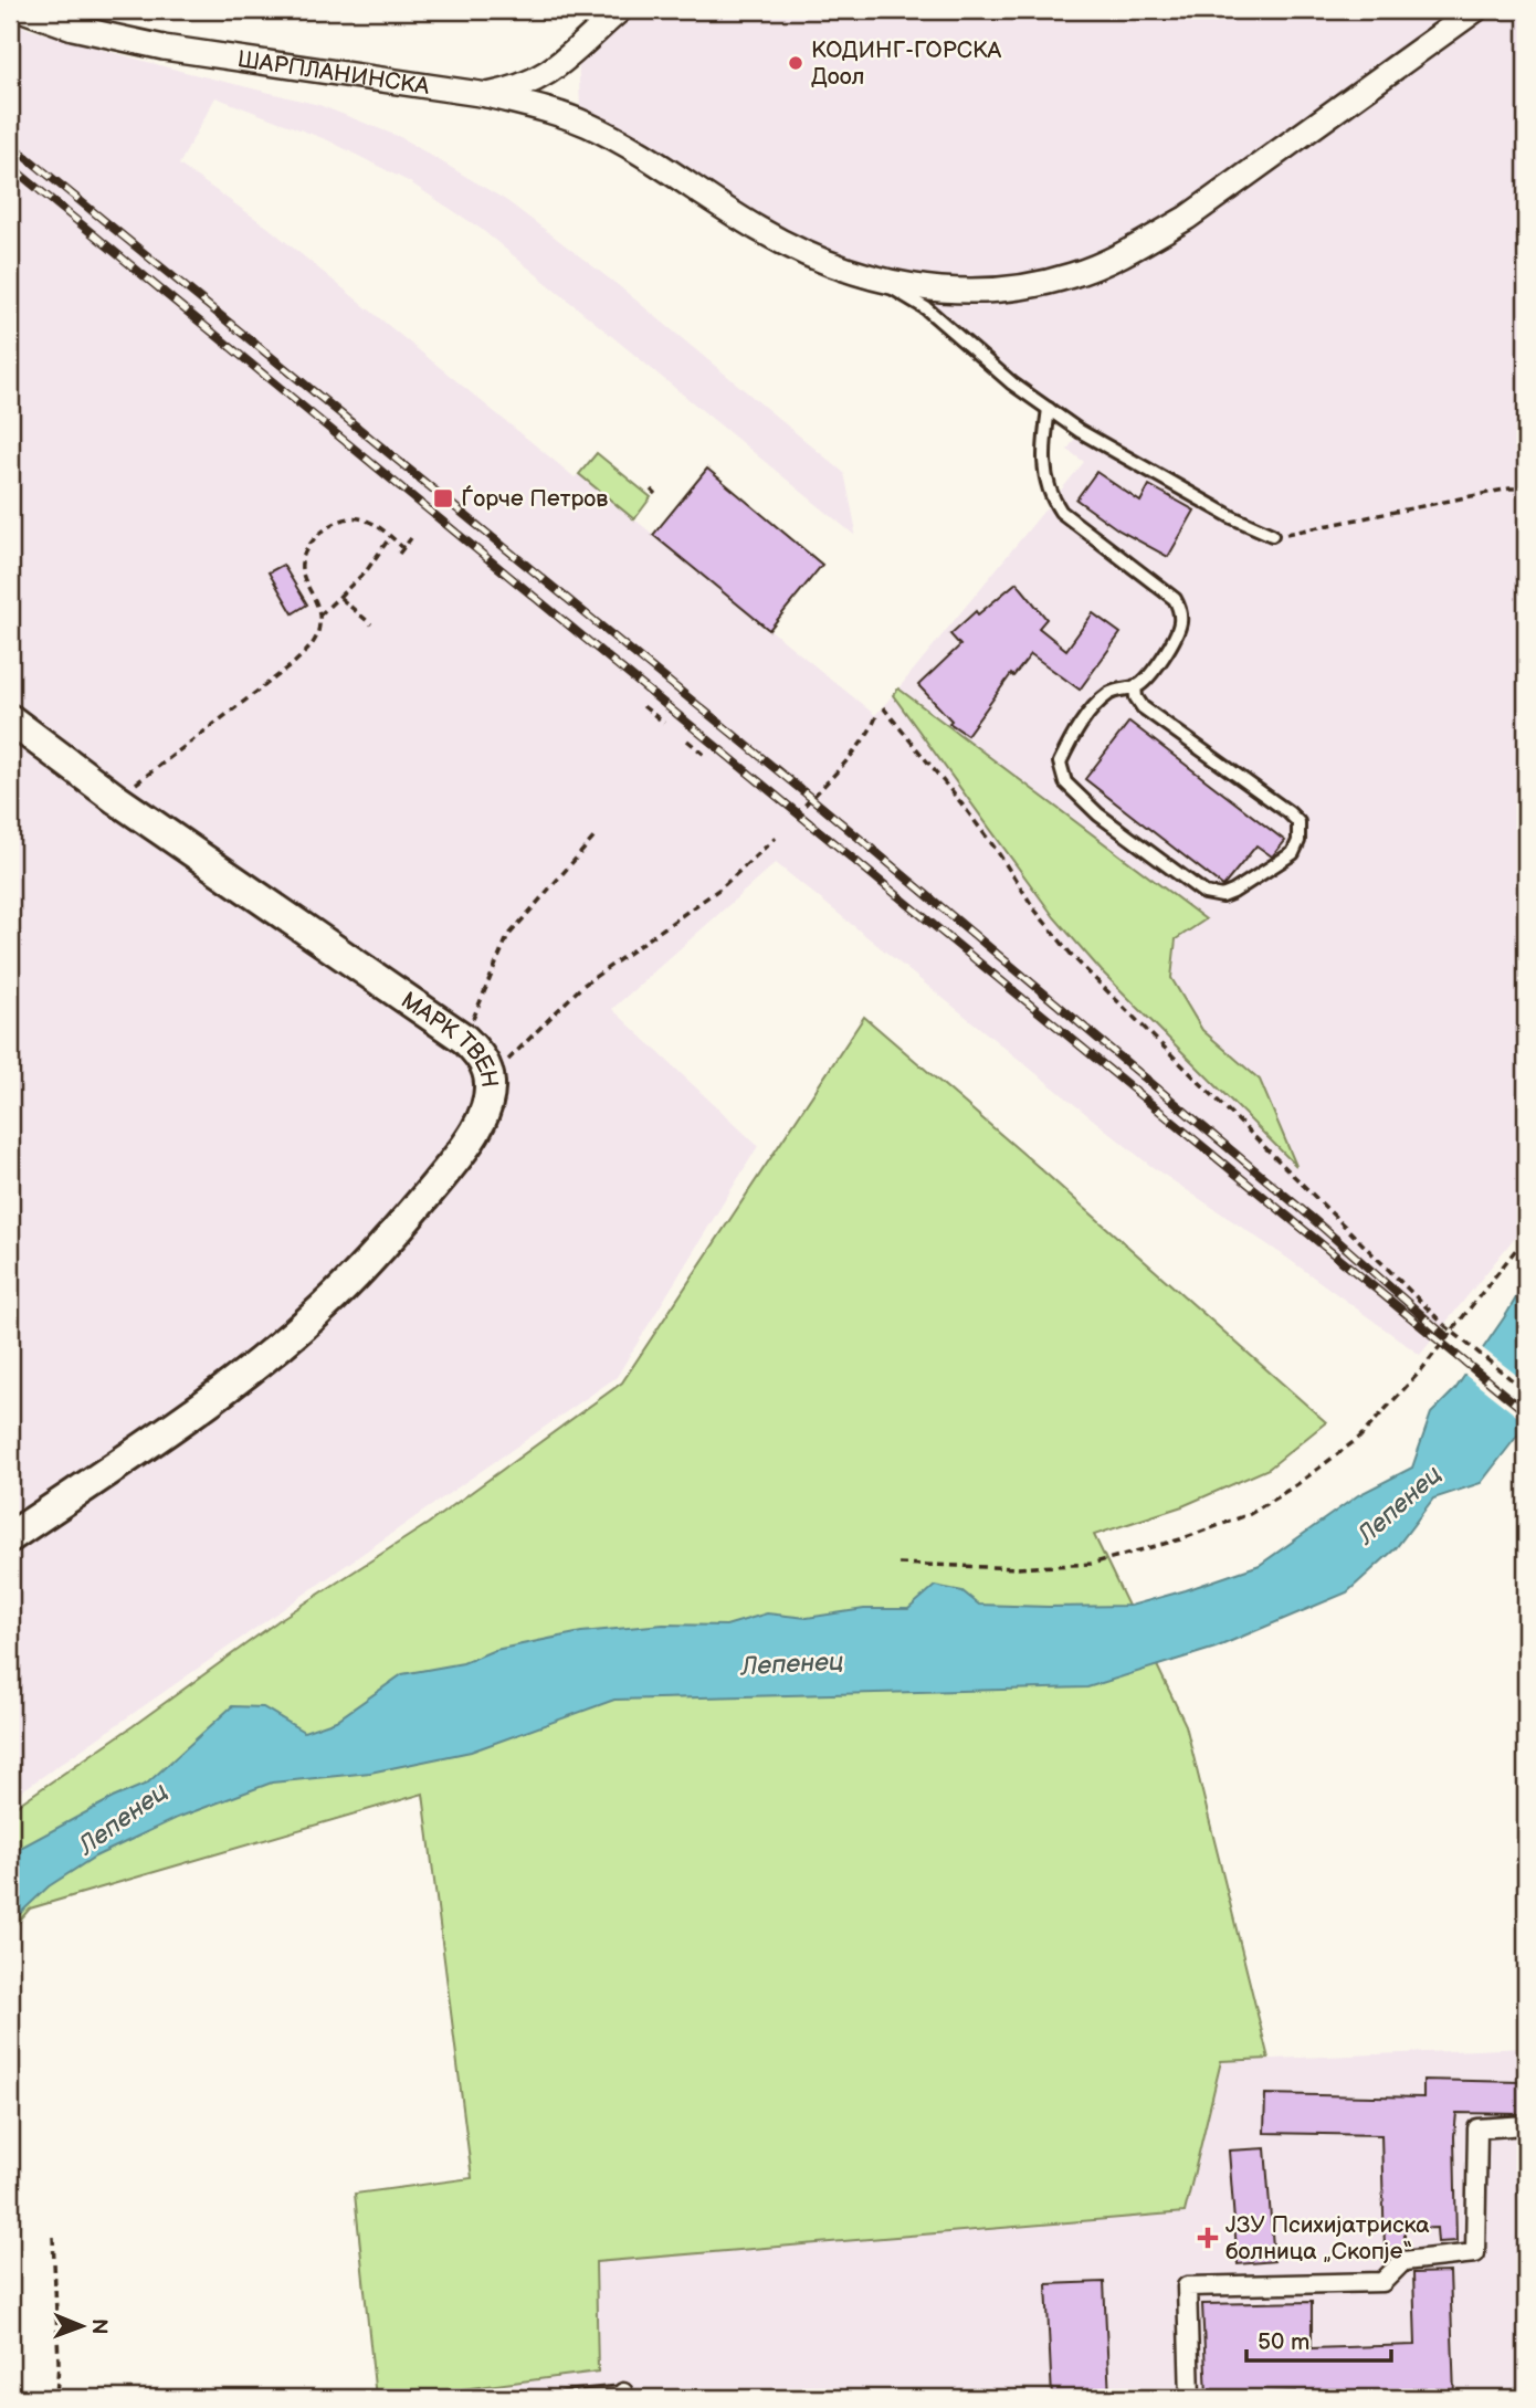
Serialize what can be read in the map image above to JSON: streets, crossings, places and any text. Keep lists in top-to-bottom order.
{
  "streets": {
    "street": ["ШАРПЛАНИНСКА", "МАРК ТВЕН"]
  },
  "water": ["Лепенец"],
  "places": {
    "other": ["КОДИНГ-ГОРСКА Доол"],
    "transit": ["Ѓорче Петров"],
    "health": ["ЈЗУ Психијатриска болница „Скопје“"]
  },
  "scale_bar": "50 m",
  "north": "right"
}
